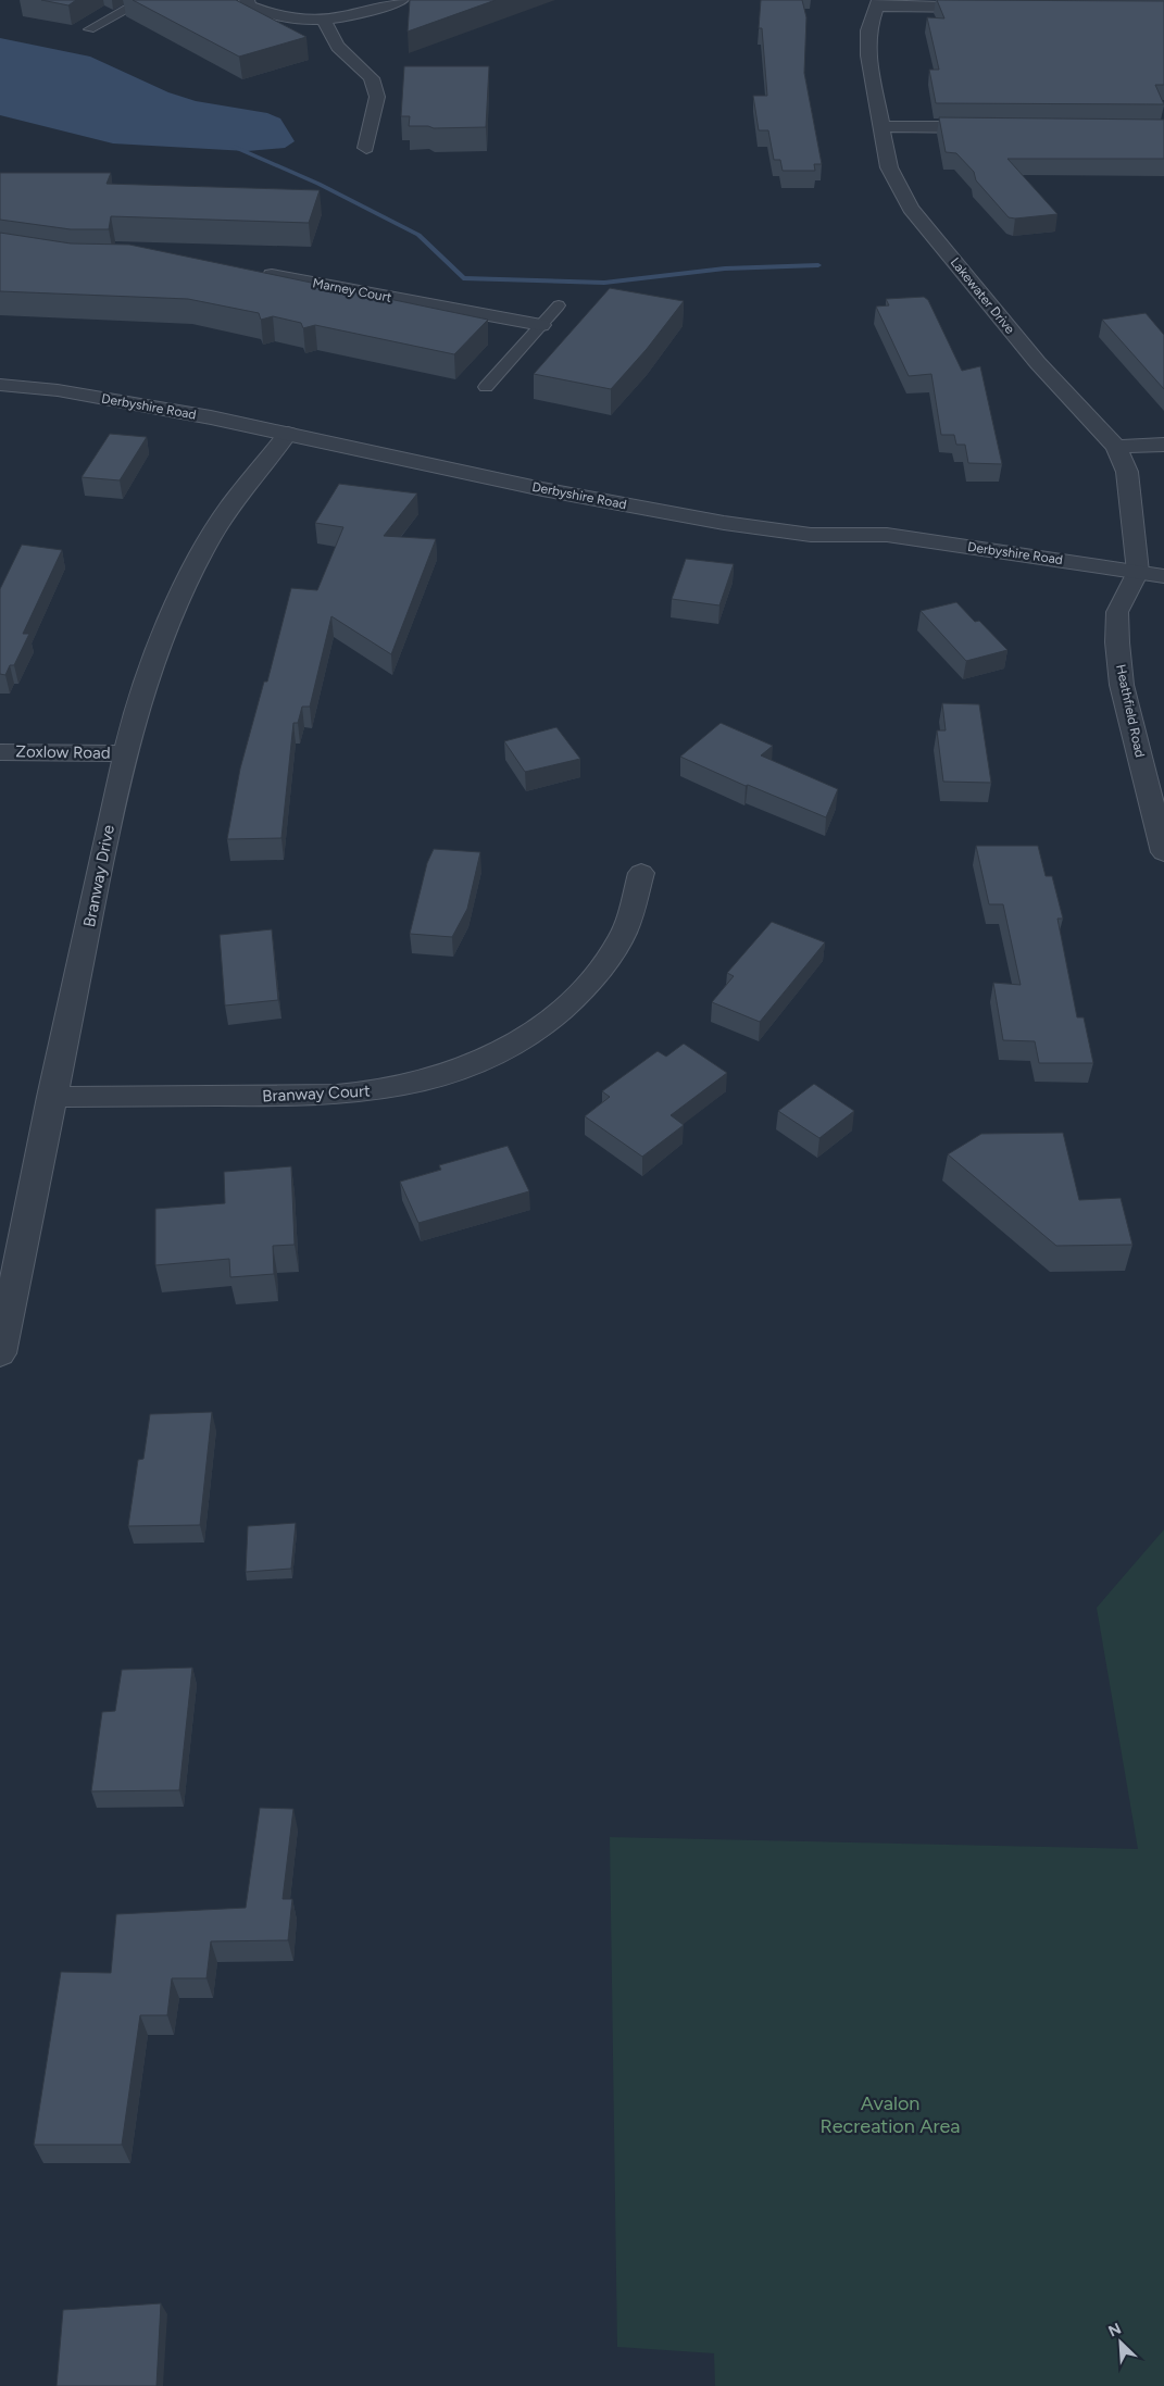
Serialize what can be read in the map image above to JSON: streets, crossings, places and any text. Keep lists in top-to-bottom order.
{
  "streets": {
    "street": [
      "Marney Court",
      "Lakewater Drive",
      "Derbyshire Road",
      "Heathfield Road",
      "Zoxlow Road",
      "Branway Drive",
      "Branway Court"
    ]
  },
  "crossings": [
    ["Lakewater Drive", "Derbyshire Road"],
    ["Lakewater Drive", "Heathfield Road"],
    ["Derbyshire Road", "Heathfield Road"],
    ["Derbyshire Road", "Branway Drive"],
    ["Zoxlow Road", "Branway Drive"],
    ["Branway Drive", "Branway Court"]
  ],
  "parks": ["Avalon Recreation Area"],
  "north": "top left"
}
